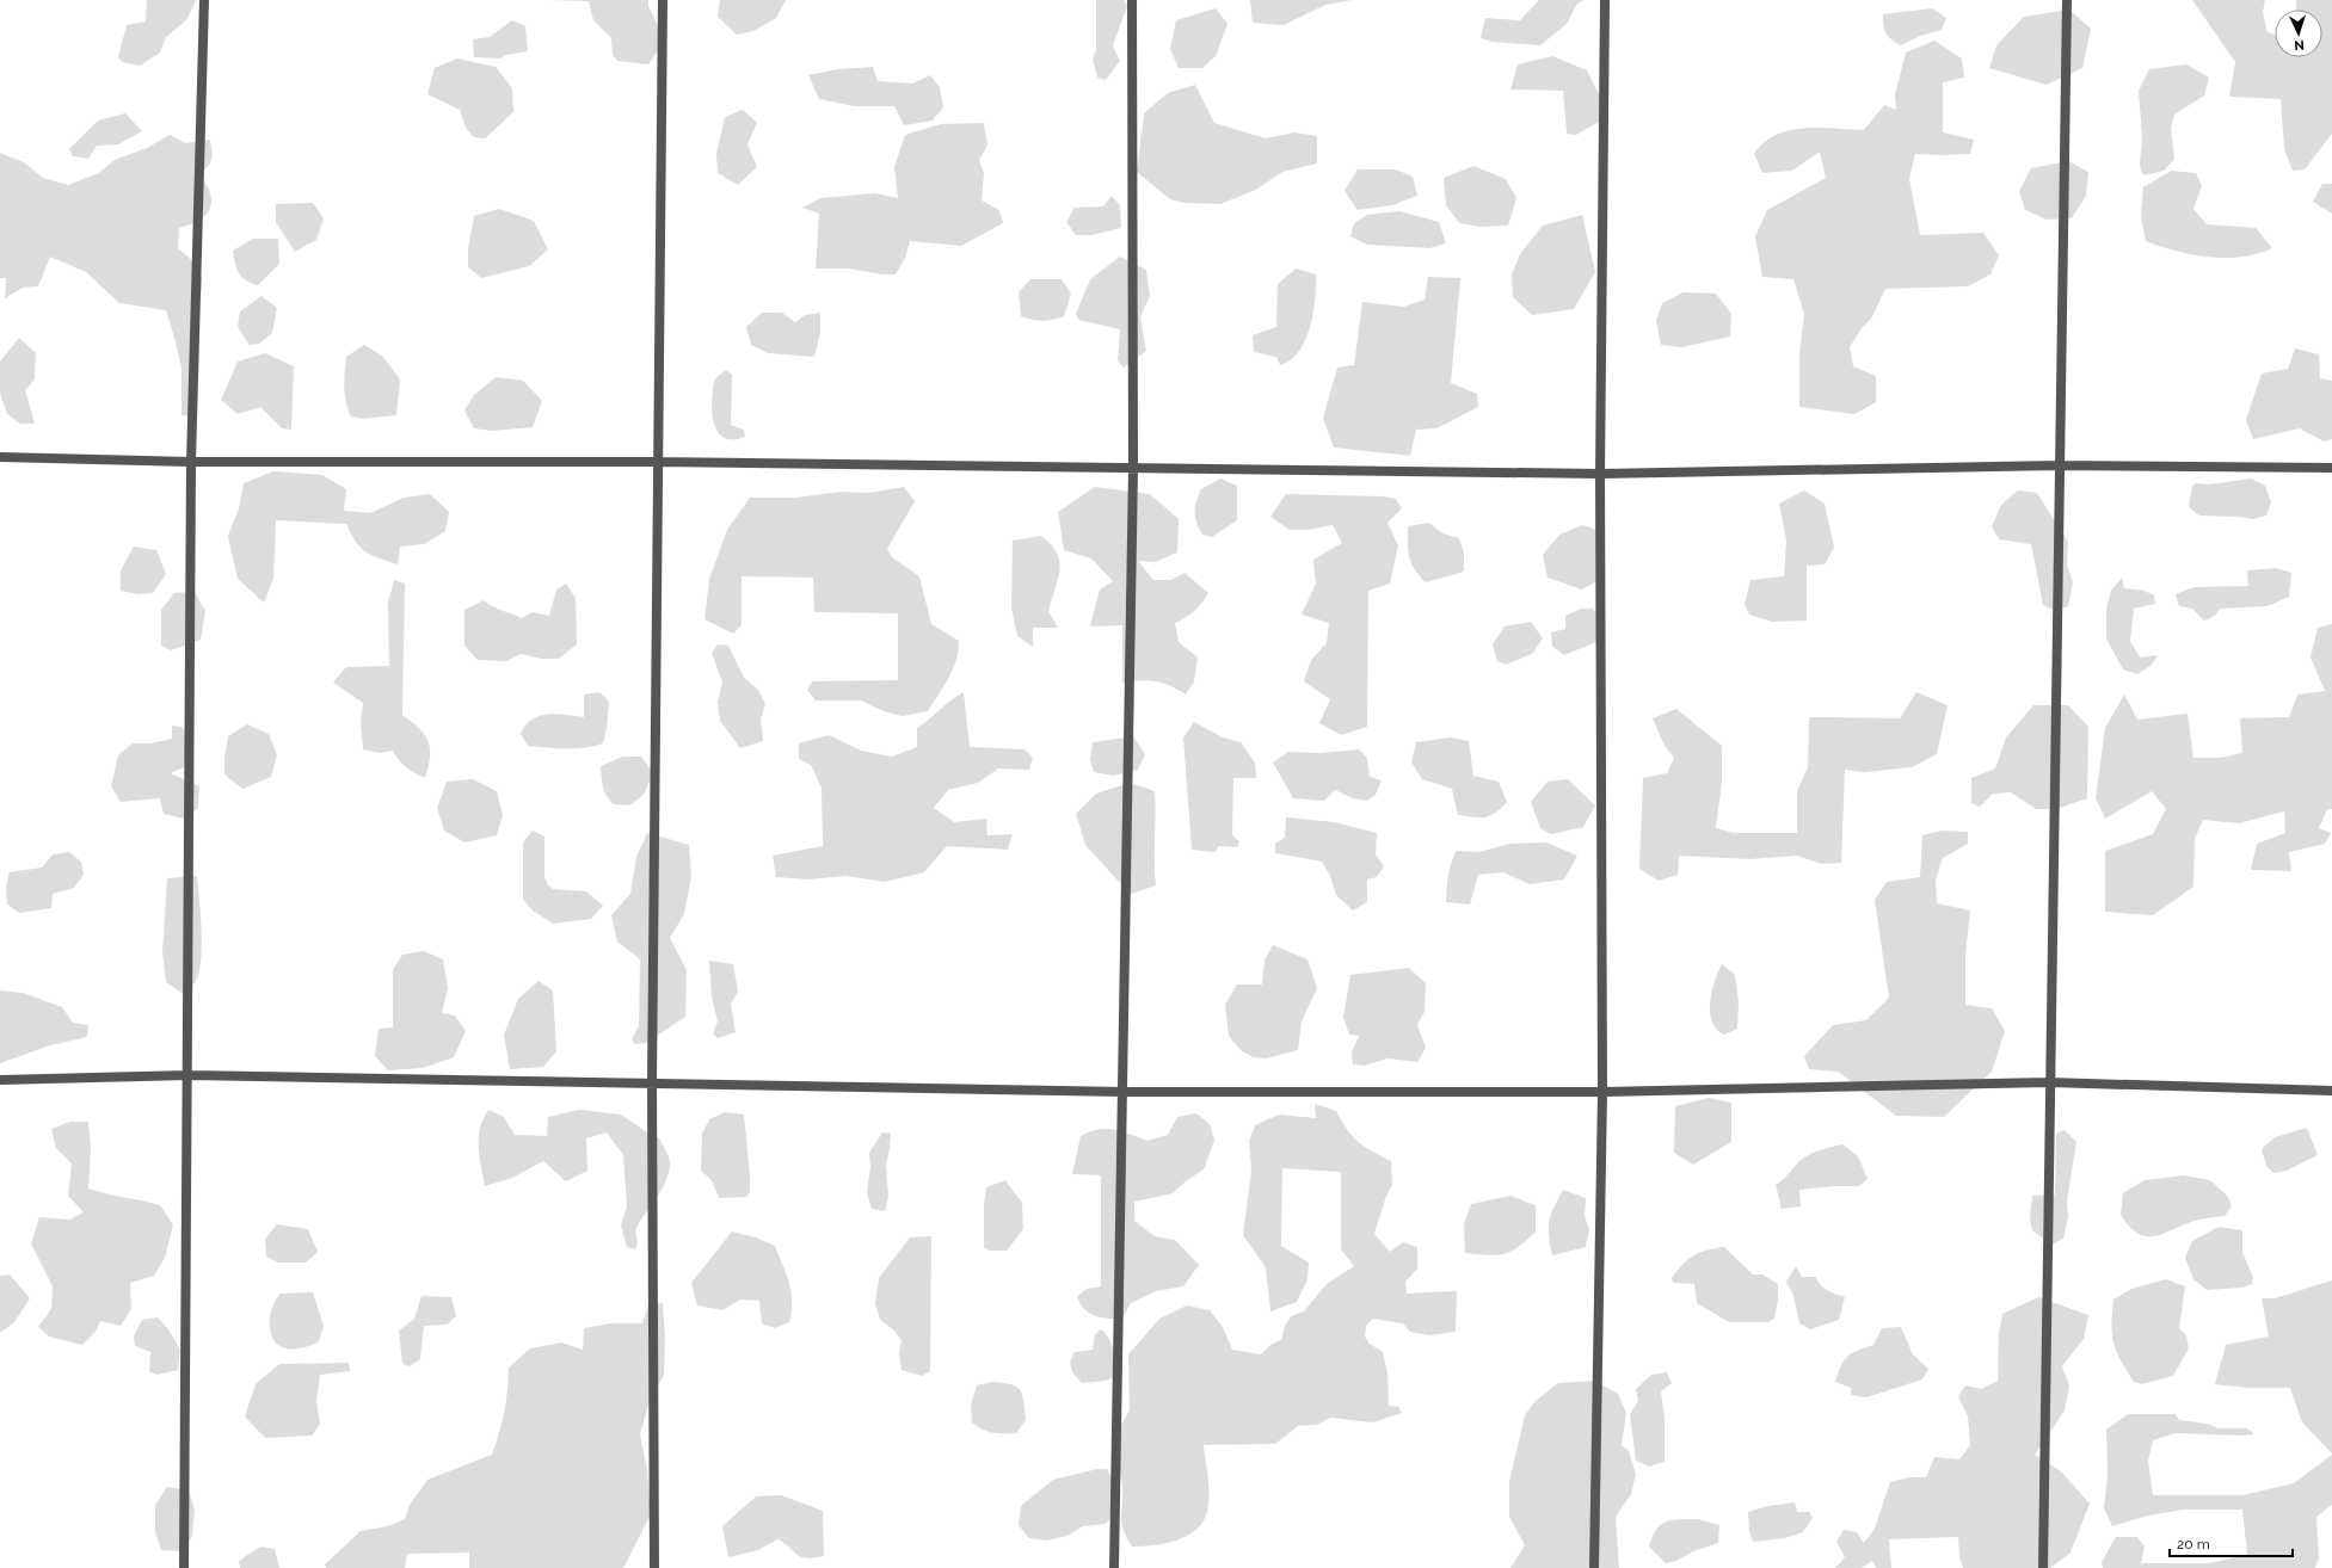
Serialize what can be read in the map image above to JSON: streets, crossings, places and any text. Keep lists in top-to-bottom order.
{
  "scale_bar": "20 m",
  "north": "bottom"
}
